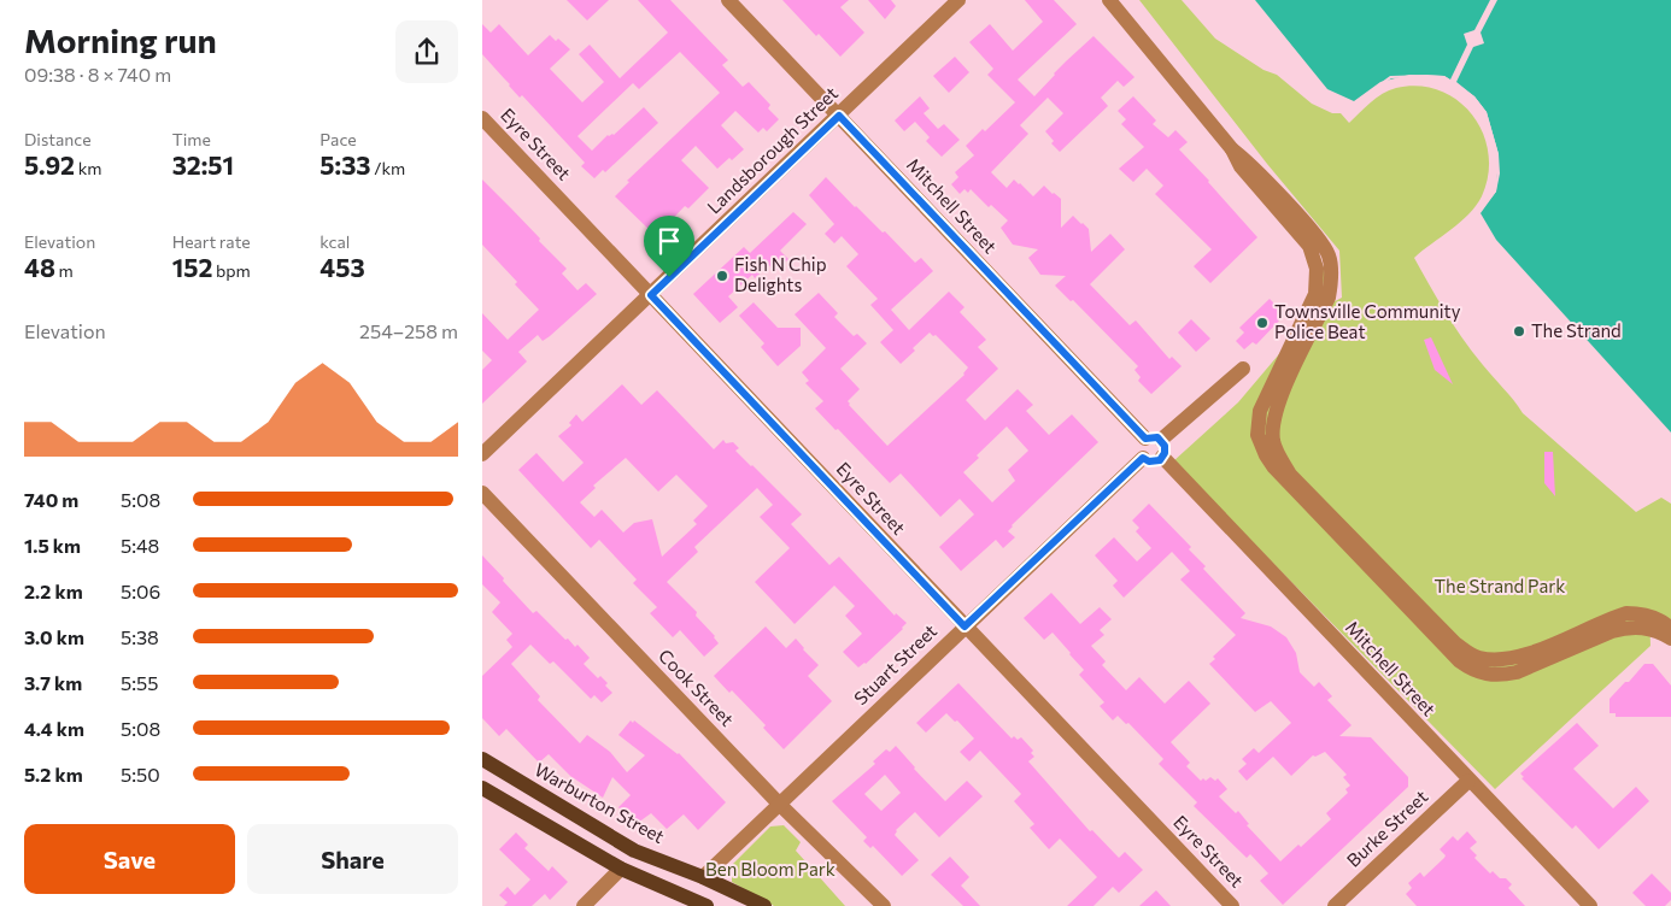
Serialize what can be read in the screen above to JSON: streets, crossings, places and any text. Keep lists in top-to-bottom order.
{
  "streets": {
    "main road": ["Warburton Street"],
    "street": [
      "Eyre Street",
      "Landsborough Street",
      "Mitchell Street",
      "Stuart Street",
      "Cook Street",
      "Burke Street"
    ]
  },
  "crossings": [
    ["Eyre Street", "Landsborough Street"],
    ["Eyre Street", "Stuart Street"],
    ["Landsborough Street", "Mitchell Street"],
    ["Mitchell Street", "Stuart Street"],
    ["Mitchell Street", "Burke Street"],
    ["Stuart Street", "Cook Street"],
    ["Stuart Street", "Warburton Street"]
  ],
  "parks": ["The Strand Park", "Ben Bloom Park"],
  "places": ["Fish N Chip Delights", "Townsville Community Police Beat", "The Strand"],
  "page": {
    "heading": ["Morning run", "09:38 · 8 × 740 m"],
    "stats": [
      ["Distance", "5.92 km"],
      ["Time", "32:51"],
      ["Pace", "5:33 /km"],
      ["Elevation", "48 m"],
      ["Heart rate", "152 bpm"],
      ["kcal", "453"]
    ],
    "chart": ["Elevation", "254–258 m"],
    "list": [
      {
        "name": "740 m",
        "note": "5:08"
      },
      {
        "name": "1.5 km",
        "note": "5:48"
      },
      {
        "name": "2.2 km",
        "note": "5:06"
      },
      {
        "name": "3.0 km",
        "note": "5:38"
      },
      {
        "name": "3.7 km",
        "note": "5:55"
      },
      {
        "name": "4.4 km",
        "note": "5:08"
      },
      {
        "name": "5.2 km",
        "note": "5:50"
      }
    ],
    "buttons": ["Save", "Share"]
  }
}
